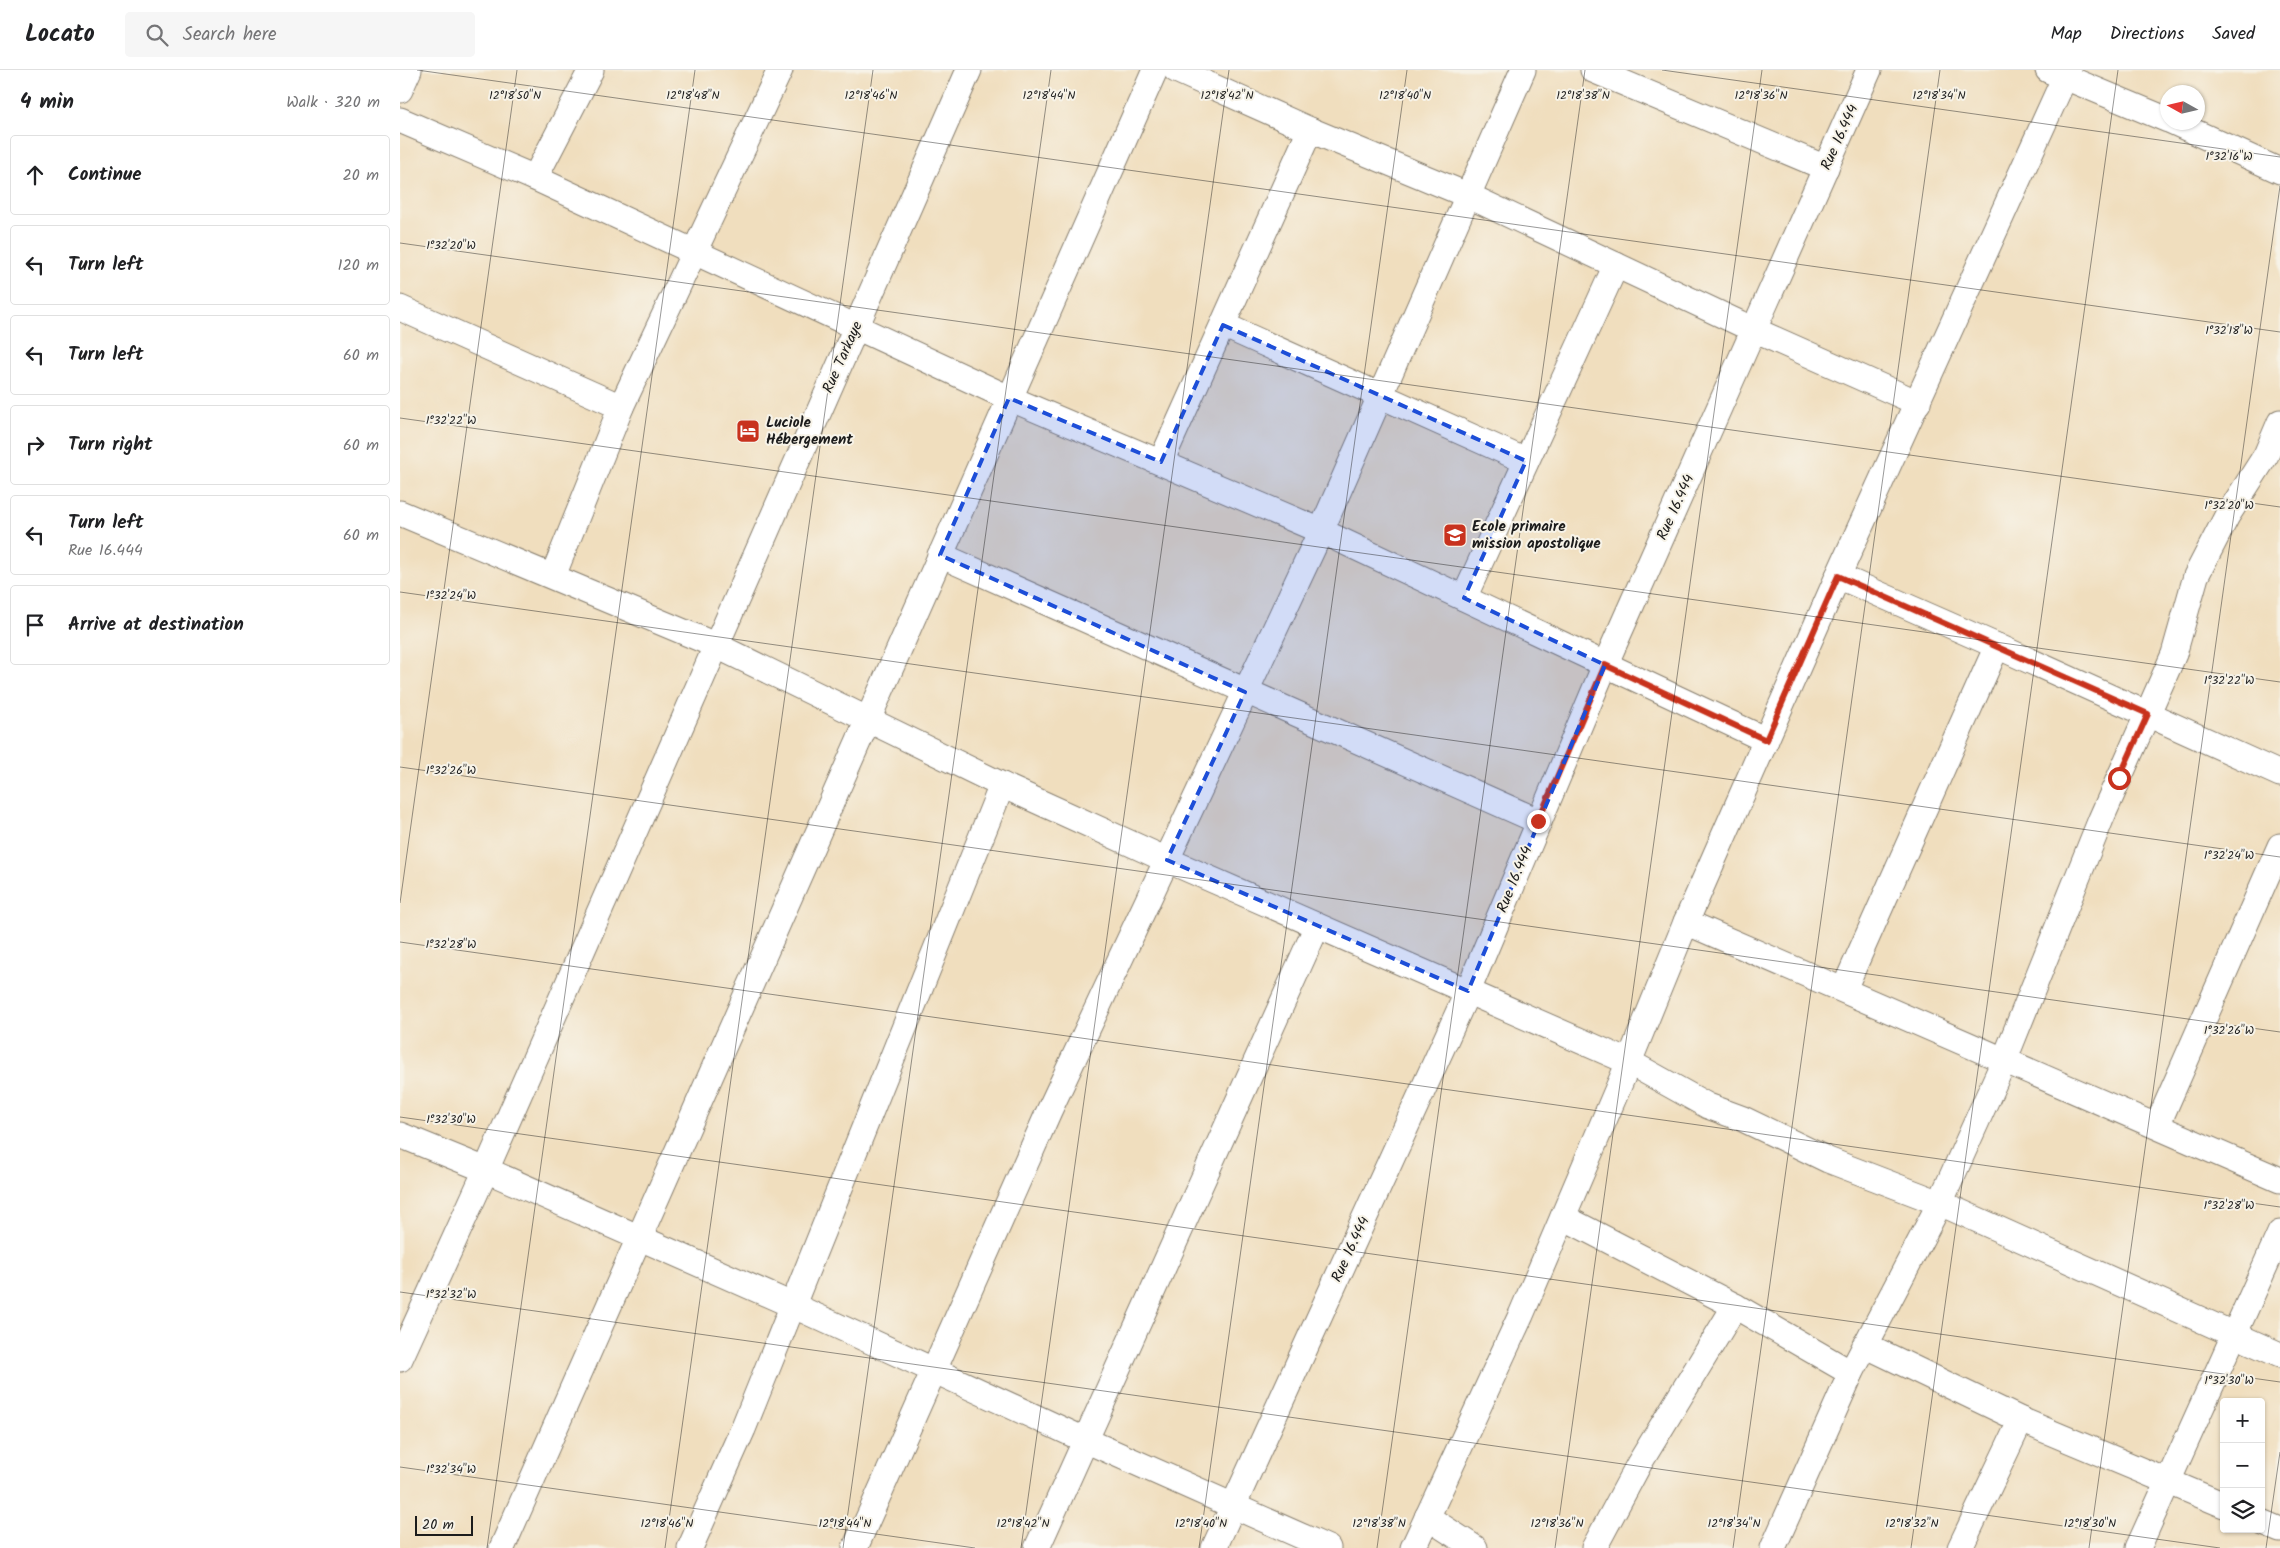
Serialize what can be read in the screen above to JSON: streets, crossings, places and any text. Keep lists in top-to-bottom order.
{
  "streets": {
    "street": ["Rue 16.444", "Rue Tarkaye"]
  },
  "places": {
    "hotel": ["Luciole Hébergement"],
    "school or university": ["Ecole primaire mission apostolique"]
  },
  "scale_bar": "20 m",
  "north": "left",
  "page": {
    "header": "Locato",
    "search": "Search here",
    "nav": ["Map", "Directions", "Saved"],
    "heading": ["4 min", "Walk · 320 m"],
    "list": [
      ["Continue", "20 m"],
      ["Turn left", "120 m"],
      ["Turn left", "60 m"],
      ["Turn right", "60 m"],
      ["Turn left", "Rue 16.444", "60 m"],
      "Arrive at destination"
    ],
    "map_buttons": ["+", "−"],
    "scale": "20 m"
  },
  "coordinates": [
    "12°18'50\"N",
    "12°18'48\"N",
    "12°18'46\"N",
    "12°18'44\"N",
    "12°18'42\"N",
    "12°18'40\"N",
    "12°18'38\"N",
    "12°18'36\"N",
    "12°18'34\"N",
    "1°32'16\"W",
    "1°32'20\"W",
    "1°32'18\"W",
    "1°32'22\"W",
    "1°32'24\"W",
    "1°32'26\"W",
    "1°32'28\"W",
    "1°32'30\"W",
    "1°32'32\"W",
    "1°32'34\"W",
    "12°18'32\"N",
    "12°18'30\"N"
  ]
}
